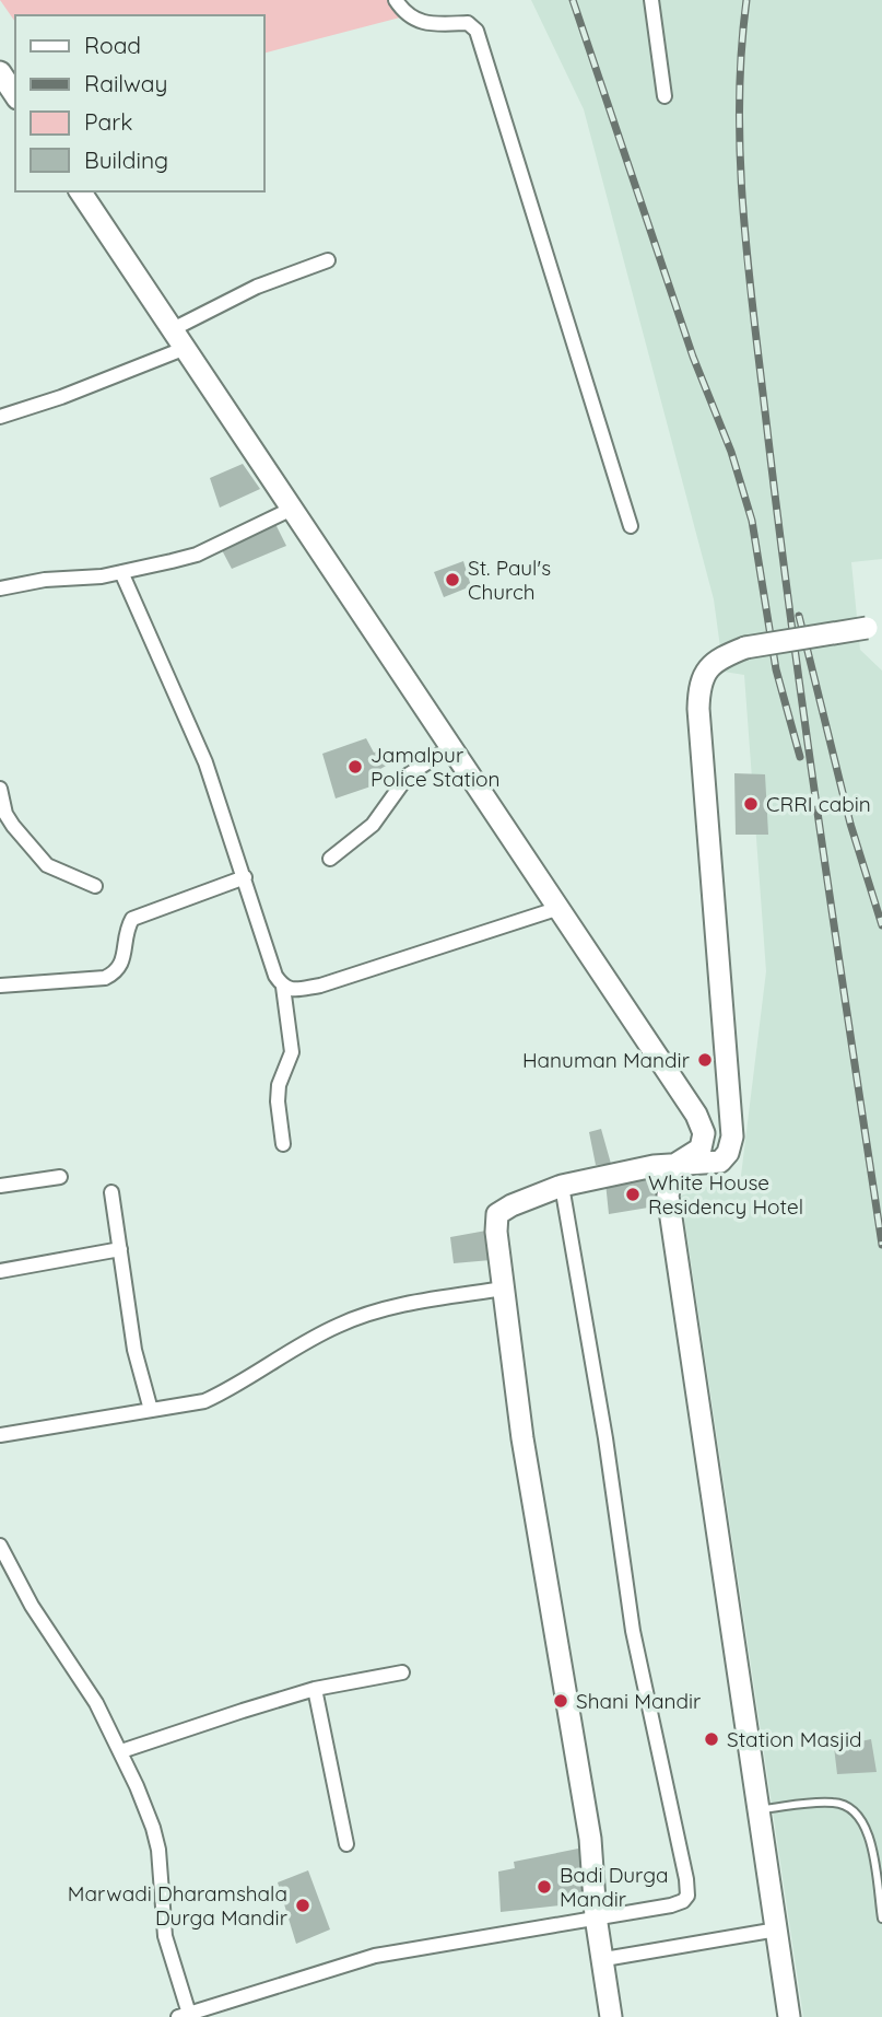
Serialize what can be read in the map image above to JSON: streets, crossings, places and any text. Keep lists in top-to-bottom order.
{
  "places": [
    "St. Paul's Church",
    "Jamalpur Police Station",
    "CRRI cabin",
    "Hanuman Mandir",
    "White House Residency Hotel",
    "Shani Mandir",
    "Station Masjid",
    "Badi Durga Mandir",
    "Marwadi Dharamshala Durga Mandir"
  ],
  "legend": [
    "Road",
    "Railway",
    "Park",
    "Building"
  ]
}
